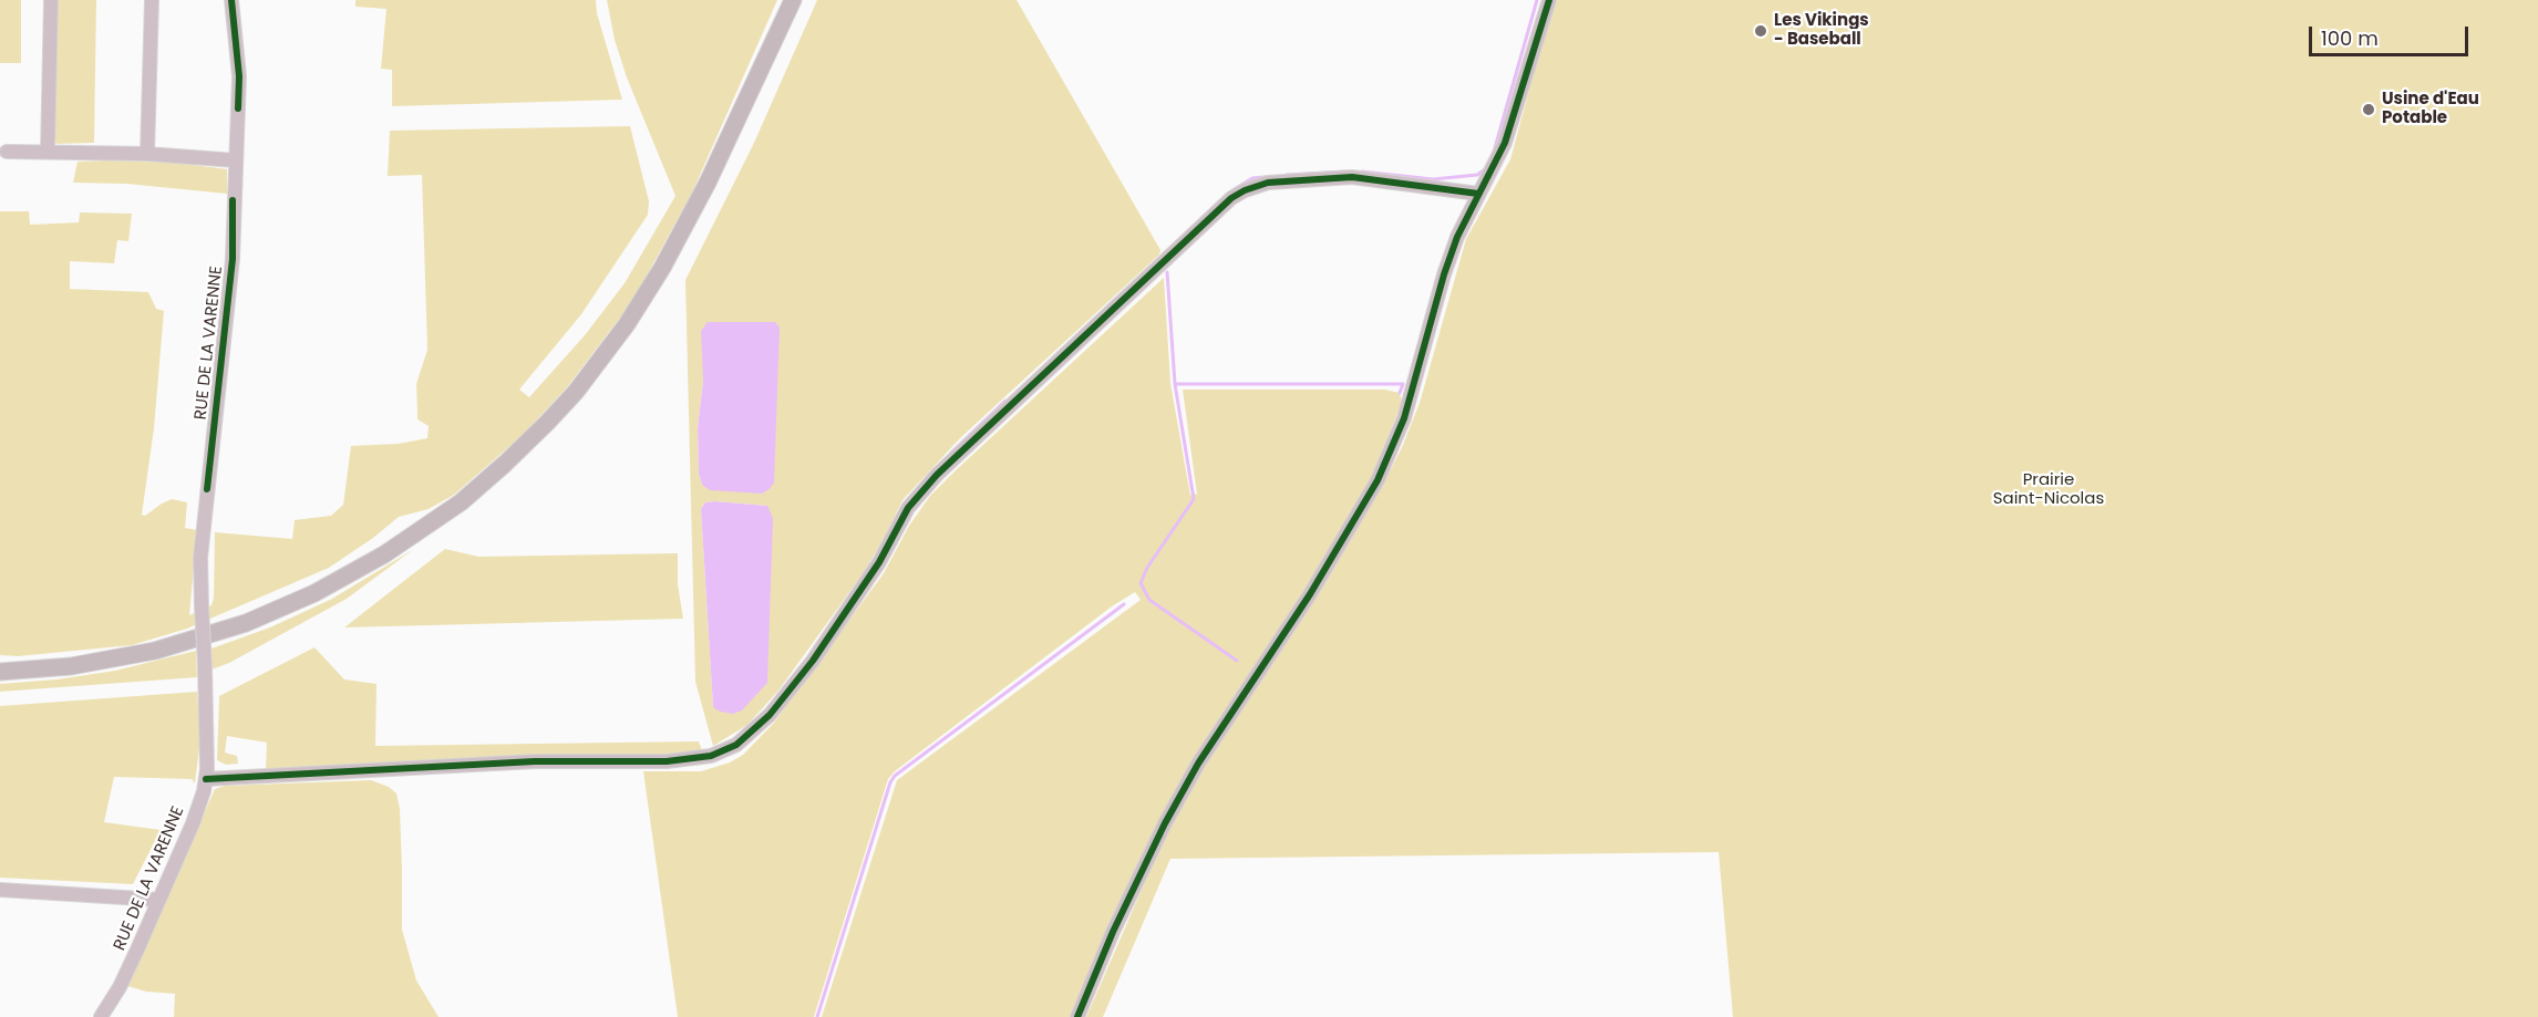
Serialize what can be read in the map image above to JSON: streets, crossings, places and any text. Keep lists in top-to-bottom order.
{
  "streets": {
    "street": ["RUE DE LA VARENNE"]
  },
  "parks": ["Prairie Saint-Nicolas"],
  "places": ["Les Vikings - Baseball", "Usine d'Eau Potable"],
  "scale_bar": "100 m"
}
